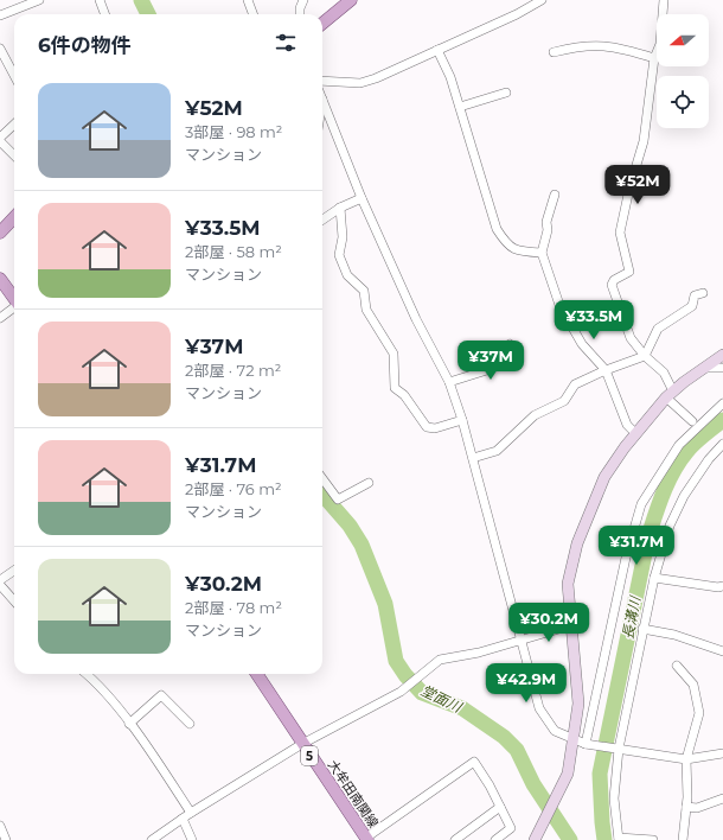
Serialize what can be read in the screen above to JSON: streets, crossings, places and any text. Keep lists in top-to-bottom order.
{
  "streets": {
    "main road": ["5", "大牟田南関線"]
  },
  "water": ["長溝川", "堂面川"],
  "north": "left",
  "page": {
    "heading": "6件の物件",
    "list": [
      {
        "name": "¥52M",
        "note": "3部屋 · 98 m² · マンション"
      },
      {
        "name": "¥33.5M",
        "note": "2部屋 · 58 m² · マンション"
      },
      {
        "name": "¥37M",
        "note": "2部屋 · 72 m² · マンション"
      },
      {
        "name": "¥31.7M",
        "note": "2部屋 · 76 m² · マンション"
      },
      {
        "name": "¥30.2M",
        "note": "2部屋 · 78 m² · マンション"
      }
    ],
    "price": [
      "¥52M",
      "¥33.5M",
      "¥37M",
      "¥31.7M",
      "¥30.2M",
      "¥42.9M"
    ]
  }
}
